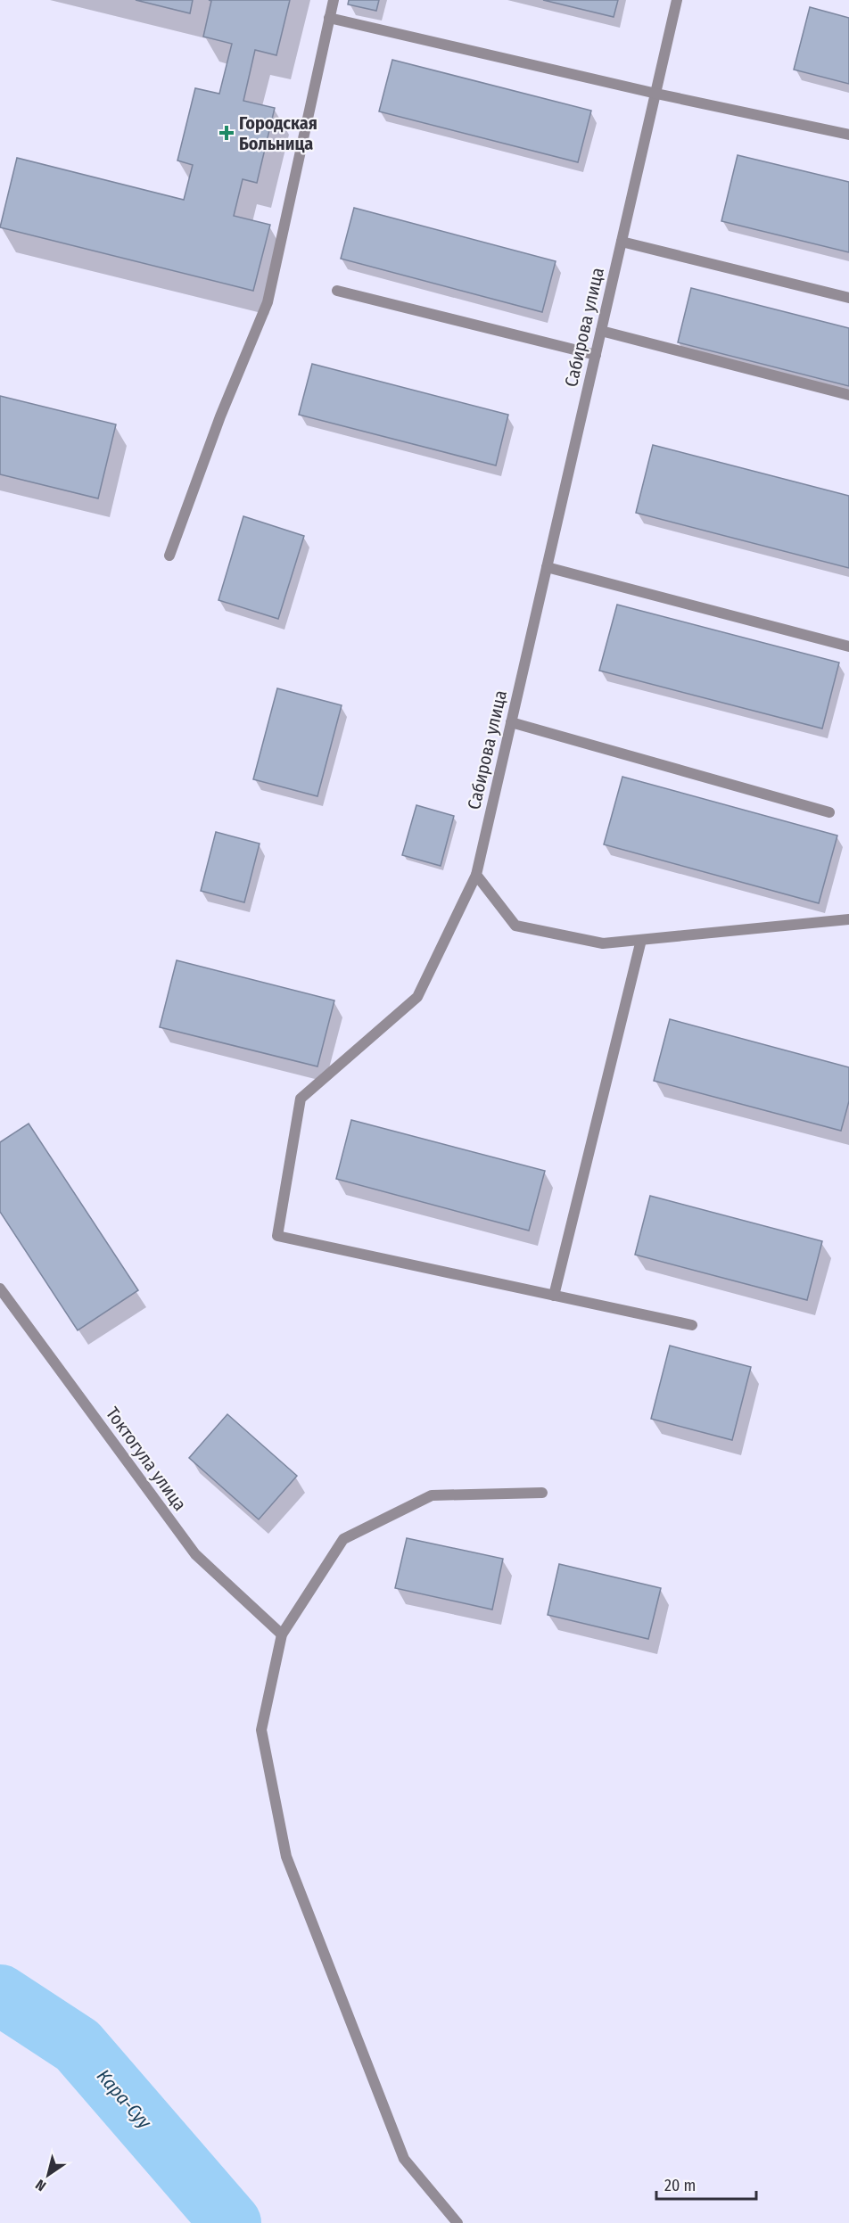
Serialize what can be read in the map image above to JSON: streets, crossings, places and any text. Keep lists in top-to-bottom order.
{
  "streets": {
    "street": ["Сабирова улица", "Токтогула улица"]
  },
  "water": ["Кара-Суу"],
  "places": {
    "health": ["Городская Больница"]
  },
  "scale_bar": "20 m",
  "north": "bottom left"
}
